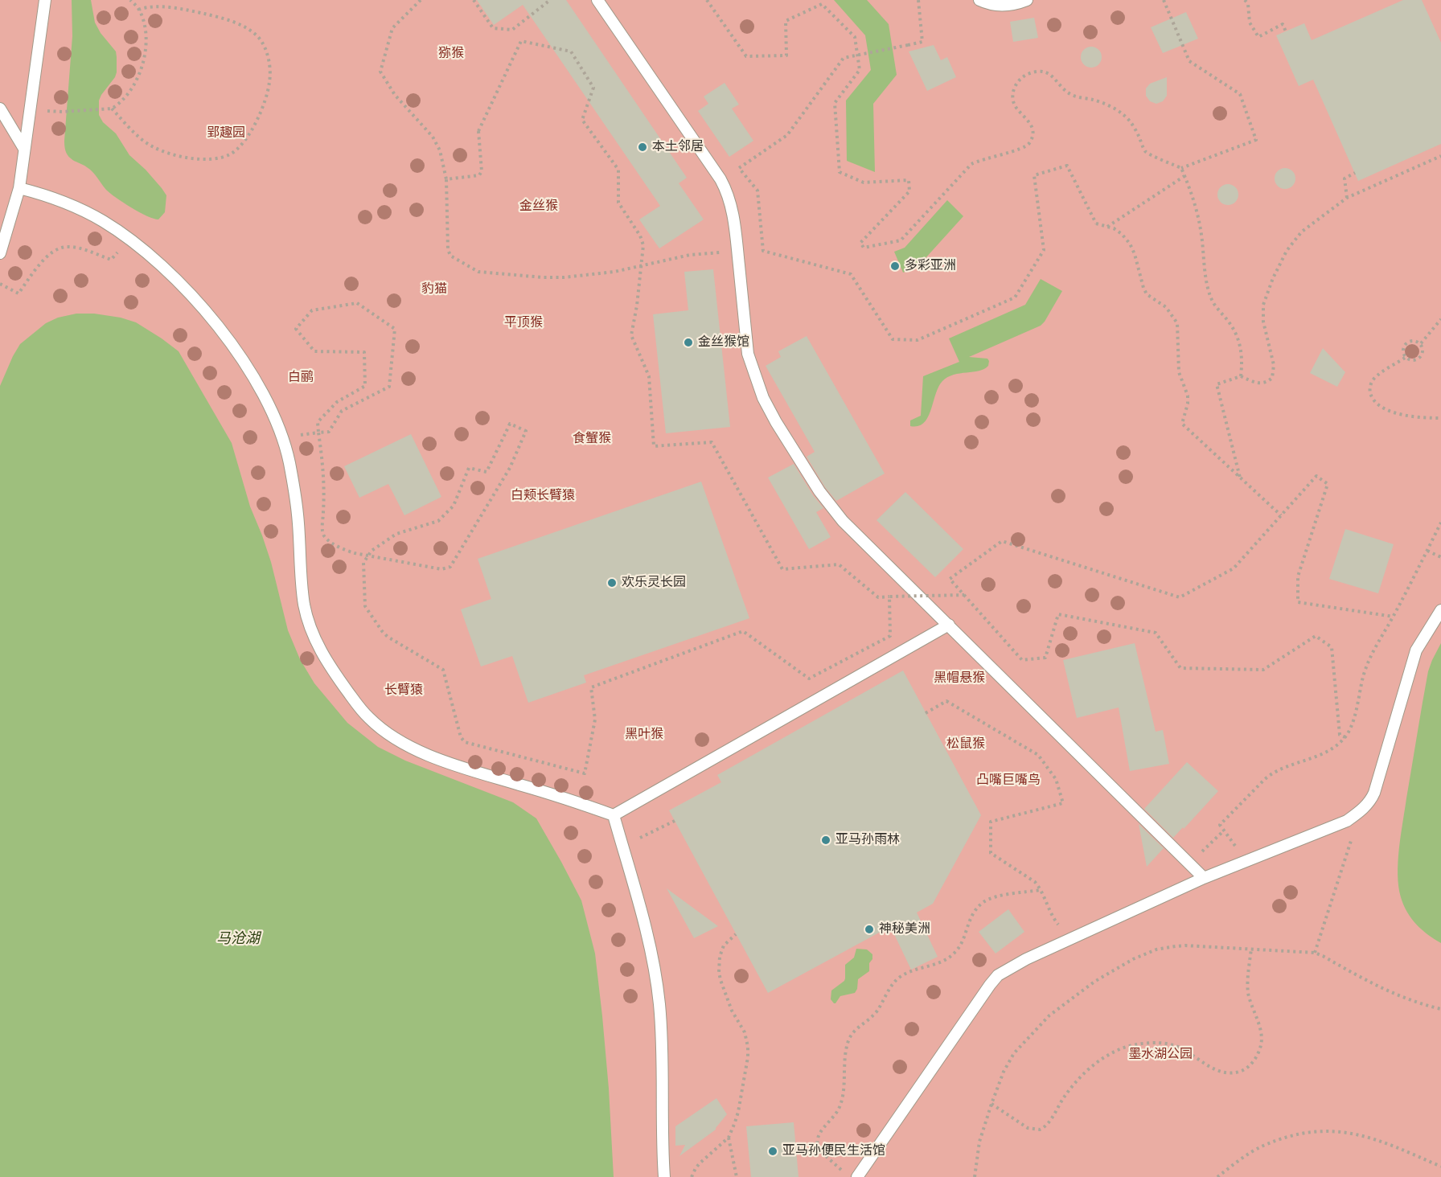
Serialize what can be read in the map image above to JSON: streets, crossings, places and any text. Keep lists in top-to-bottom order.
{
  "water": ["马沧湖"],
  "parks": [
    "猕猴",
    "郢趣园",
    "金丝猴",
    "豹猫",
    "平顶猴",
    "白鹂",
    "食蟹猴",
    "白颊长臂猿",
    "黑帽悬猴",
    "长臂猿",
    "黑叶猴",
    "松鼠猴",
    "凸嘴巨嘴鸟",
    "墨水湖公园"
  ],
  "places": [
    "本土邻居",
    "多彩亚洲",
    "金丝猴馆",
    "欢乐灵长园",
    "亚马孙雨林",
    "神秘美洲",
    "亚马孙便民生活馆"
  ]
}
